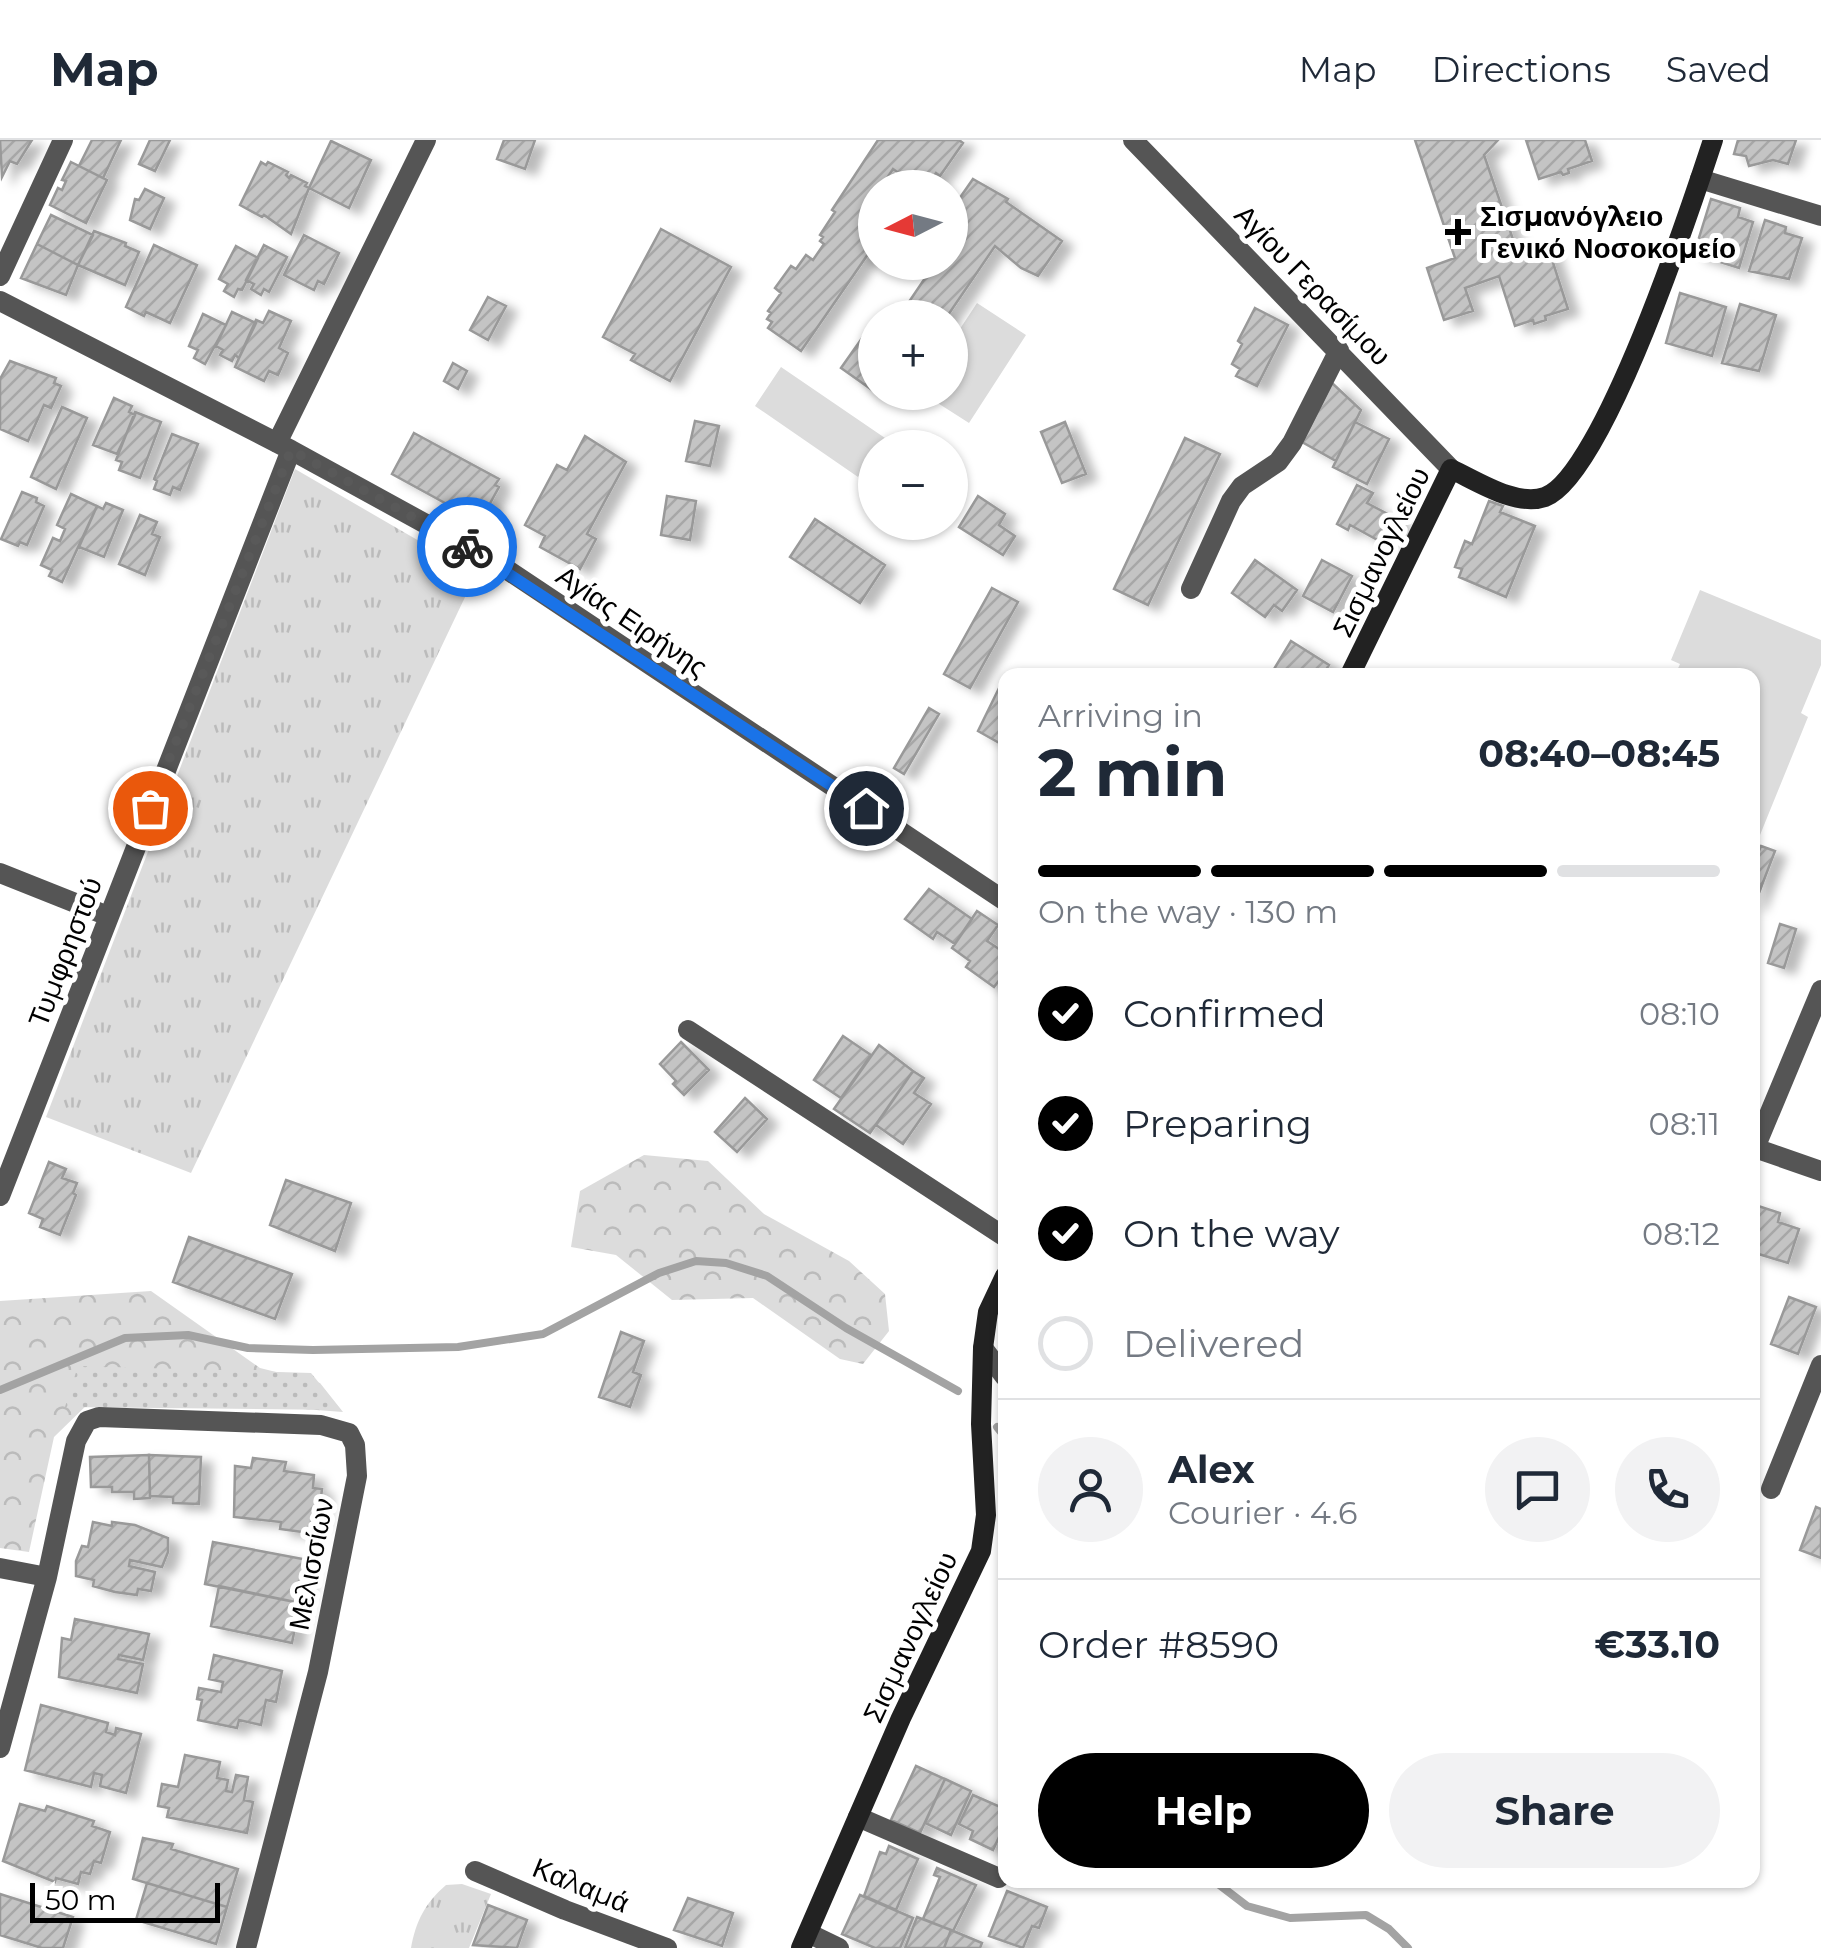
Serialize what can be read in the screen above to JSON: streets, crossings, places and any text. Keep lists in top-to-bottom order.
{
  "streets": {
    "street": [
      "Αγίου Γερασίμου",
      "Σισμανογλείου",
      "Αγίας Ειρήνης",
      "Τυμφρηστού",
      "Μελισσίων",
      "Καλαμά"
    ]
  },
  "crossings": [
    ["Αγίου Γερασίμου", "Σισμανογλείου"],
    ["Αγίας Ειρήνης", "Τυμφρηστού"]
  ],
  "places": {
    "health": ["Σισμανόγλειο Γενικό Νοσοκομείο"]
  },
  "scale_bar": "50 m",
  "north": "left",
  "page": {
    "header": "Map",
    "nav": ["Map", "Directions", "Saved"],
    "map_buttons": ["+", "−"],
    "heading": ["2 min", "Arriving in", "08:40–08:45"],
    "panel": [
      "Alex",
      "Courier · 4.6",
      "Order #8590",
      "€33.10"
    ],
    "bar": "On the way · 130 m",
    "list": [
      ["Confirmed", "08:10"],
      ["Preparing", "08:11"],
      ["On the way", "08:12"],
      "Delivered"
    ],
    "buttons": ["Help", "Share"],
    "scale": "50 m"
  }
}
